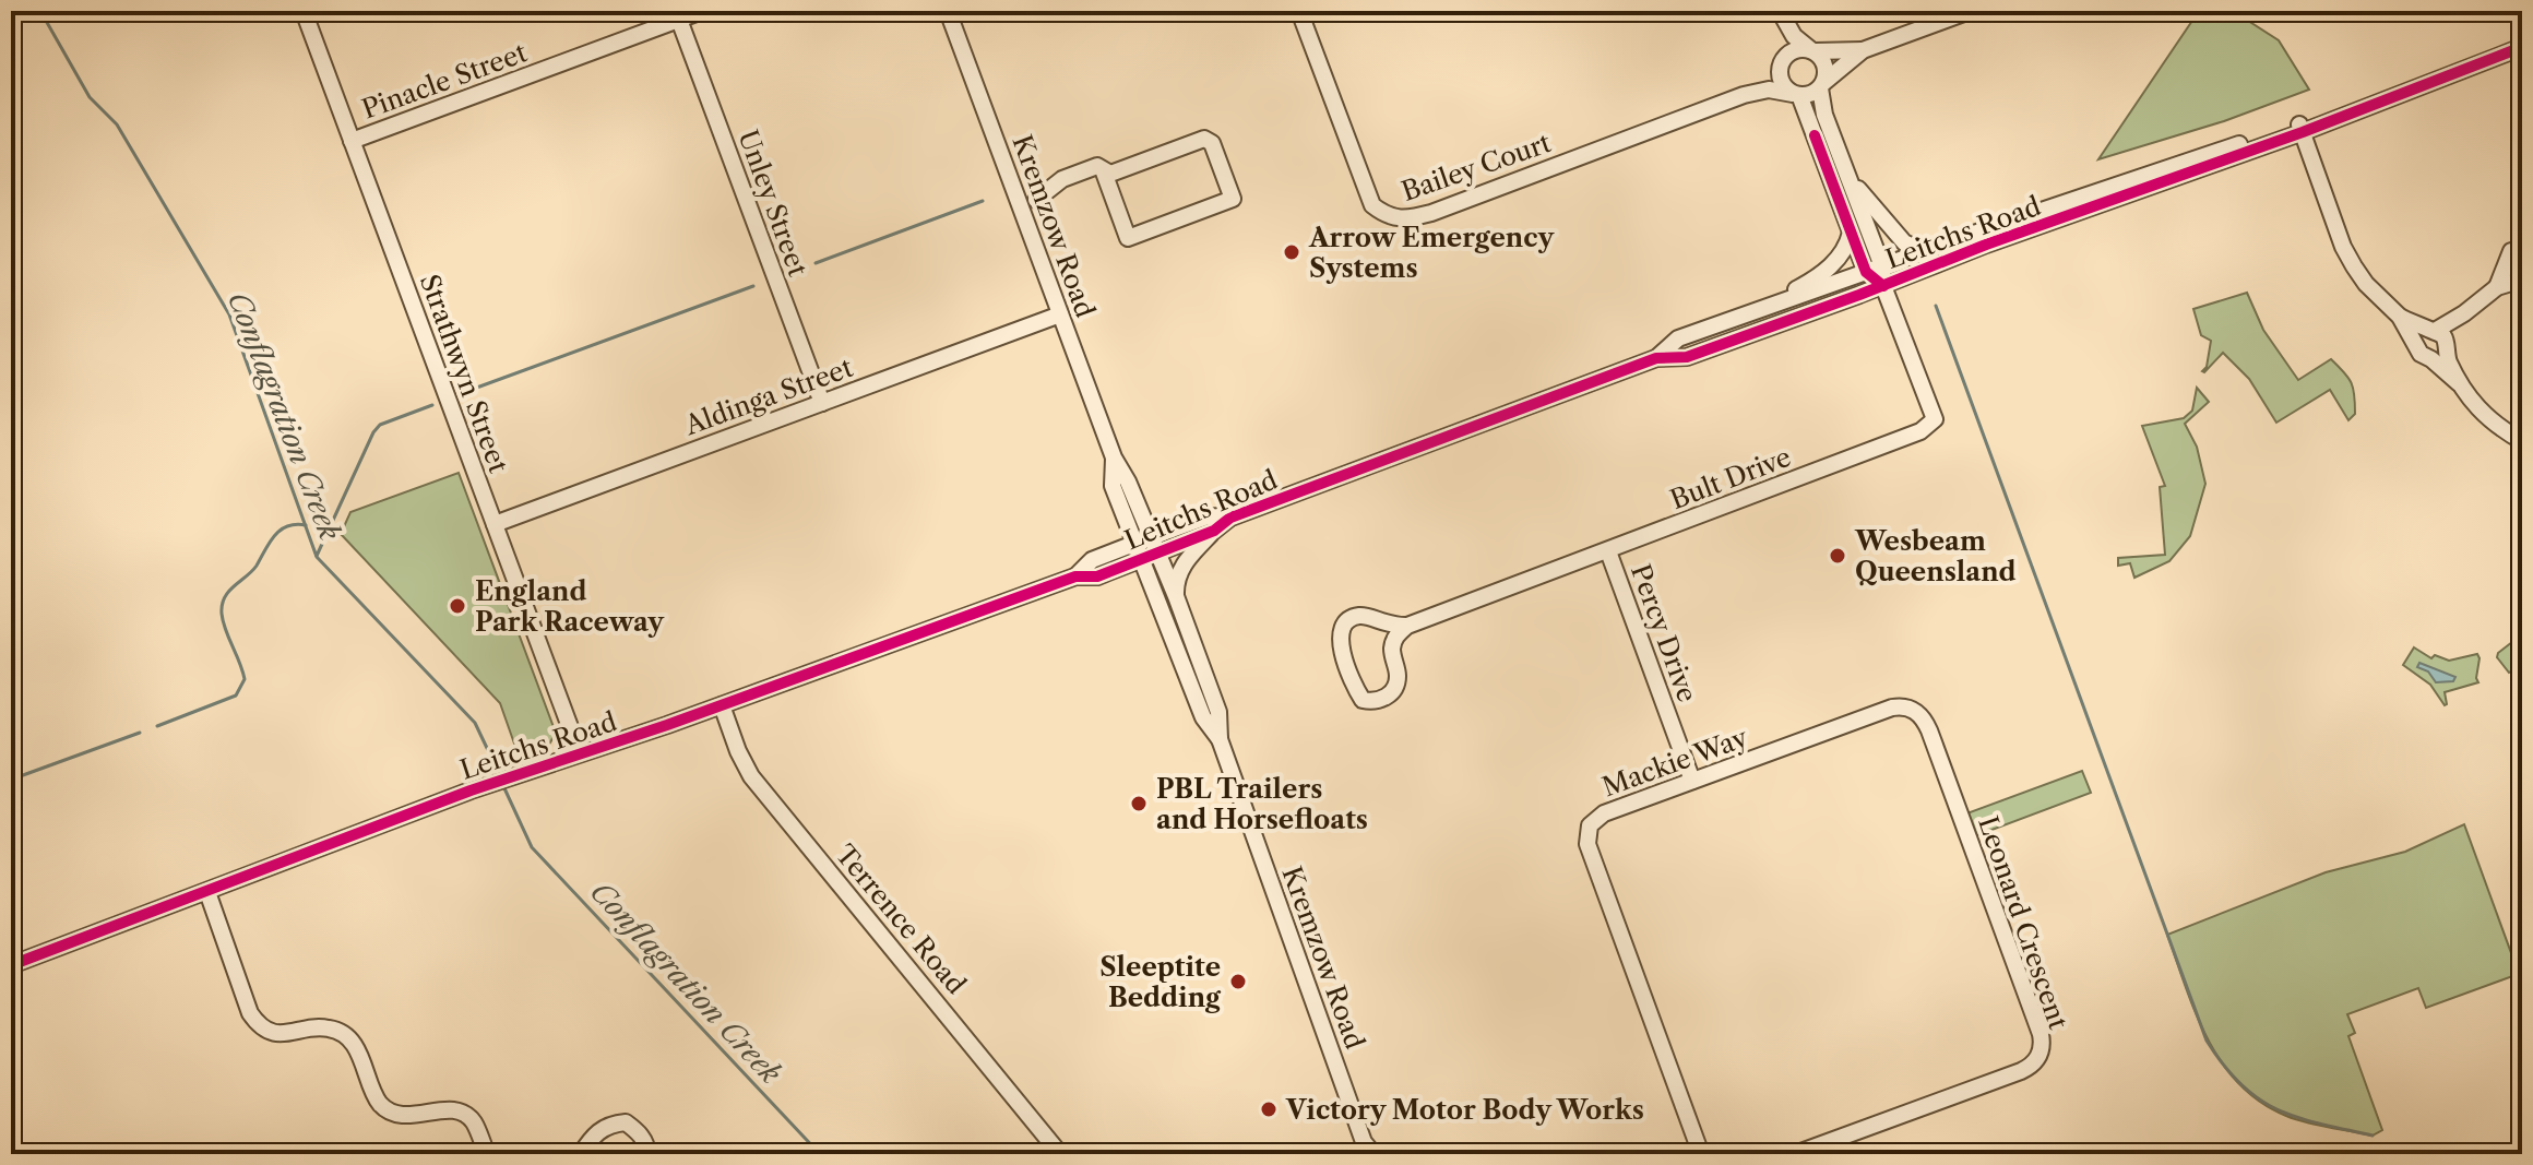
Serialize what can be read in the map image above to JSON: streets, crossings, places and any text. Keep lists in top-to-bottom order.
{
  "streets": {
    "street": [
      "Pinacle Street",
      "Bailey Court",
      "Unley Street",
      "Kremzow Road",
      "Leitchs Road",
      "Strathwyn Street",
      "Aldinga Street",
      "Bult Drive",
      "Percy Drive",
      "Mackie Way",
      "Terrence Road",
      "Leonard Crescent"
    ]
  },
  "crossings": [
    ["Pinacle Street", "Unley Street"],
    ["Pinacle Street", "Strathwyn Street"],
    ["Unley Street", "Aldinga Street"],
    ["Kremzow Road", "Leitchs Road"],
    ["Kremzow Road", "Aldinga Street"],
    ["Leitchs Road", "Strathwyn Street"],
    ["Leitchs Road", "Bult Drive"],
    ["Leitchs Road", "Terrence Road"],
    ["Strathwyn Street", "Aldinga Street"],
    ["Bult Drive", "Percy Drive"],
    ["Percy Drive", "Mackie Way"],
    ["Mackie Way", "Leonard Crescent"]
  ],
  "water": ["Conflagration Creek"],
  "places": [
    "Arrow Emergency Systems",
    "Wesbeam Queensland",
    "England Park Raceway",
    "PBL Trailers and Horsefloats",
    "Sleeptite Bedding",
    "Victory Motor Body Works"
  ]
}
